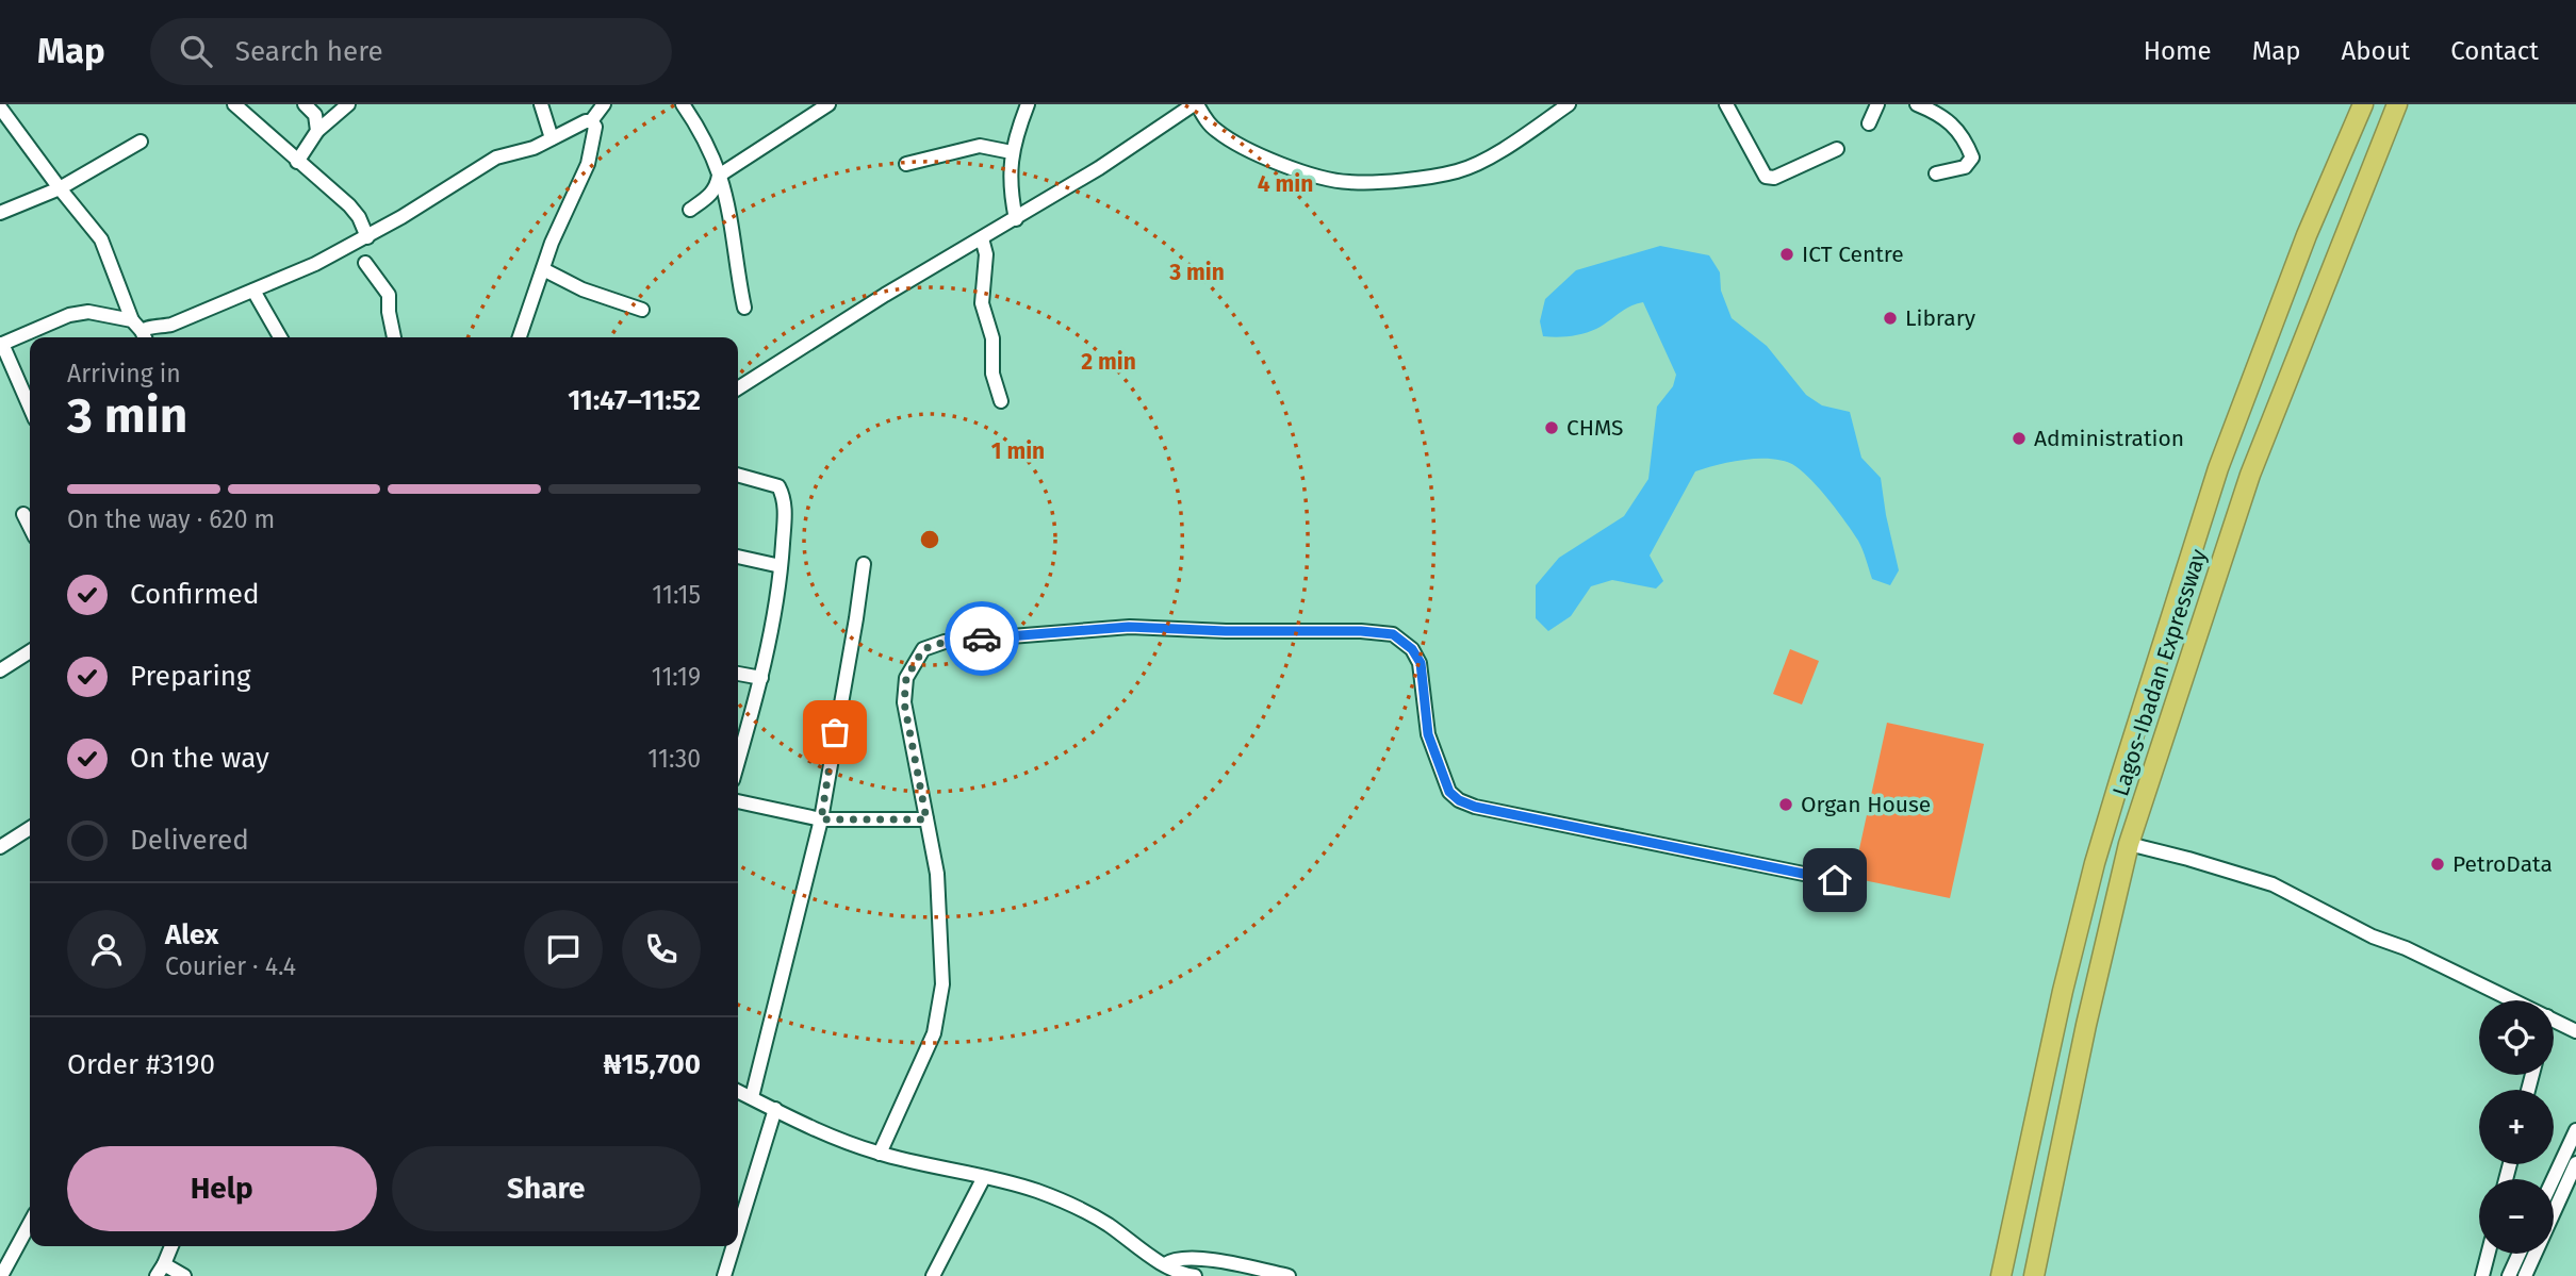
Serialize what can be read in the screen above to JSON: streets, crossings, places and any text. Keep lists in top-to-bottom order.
{
  "streets": {
    "highway": ["Lagos-Ibadan Expressway"]
  },
  "places": [
    "ICT Centre",
    "Library",
    "CHMS",
    "Administration",
    "Organ House",
    "PetroData"
  ],
  "page": {
    "header": "Map",
    "search": "Search here",
    "nav": [
      "Home",
      "Map",
      "About",
      "Contact"
    ],
    "heading": ["3 min", "Arriving in", "11:47–11:52"],
    "panel": [
      "Alex",
      "Courier · 4.4",
      "Order #3190",
      "₦15,700"
    ],
    "bar": "On the way · 620 m",
    "list": [
      ["Confirmed", "11:15"],
      ["Preparing", "11:19"],
      ["On the way", "11:30"],
      "Delivered"
    ],
    "map_buttons": ["+", "−"],
    "buttons": ["Help", "Share"]
  },
  "rings": [
    "4 min",
    "3 min",
    "2 min",
    "1 min"
  ]
}
